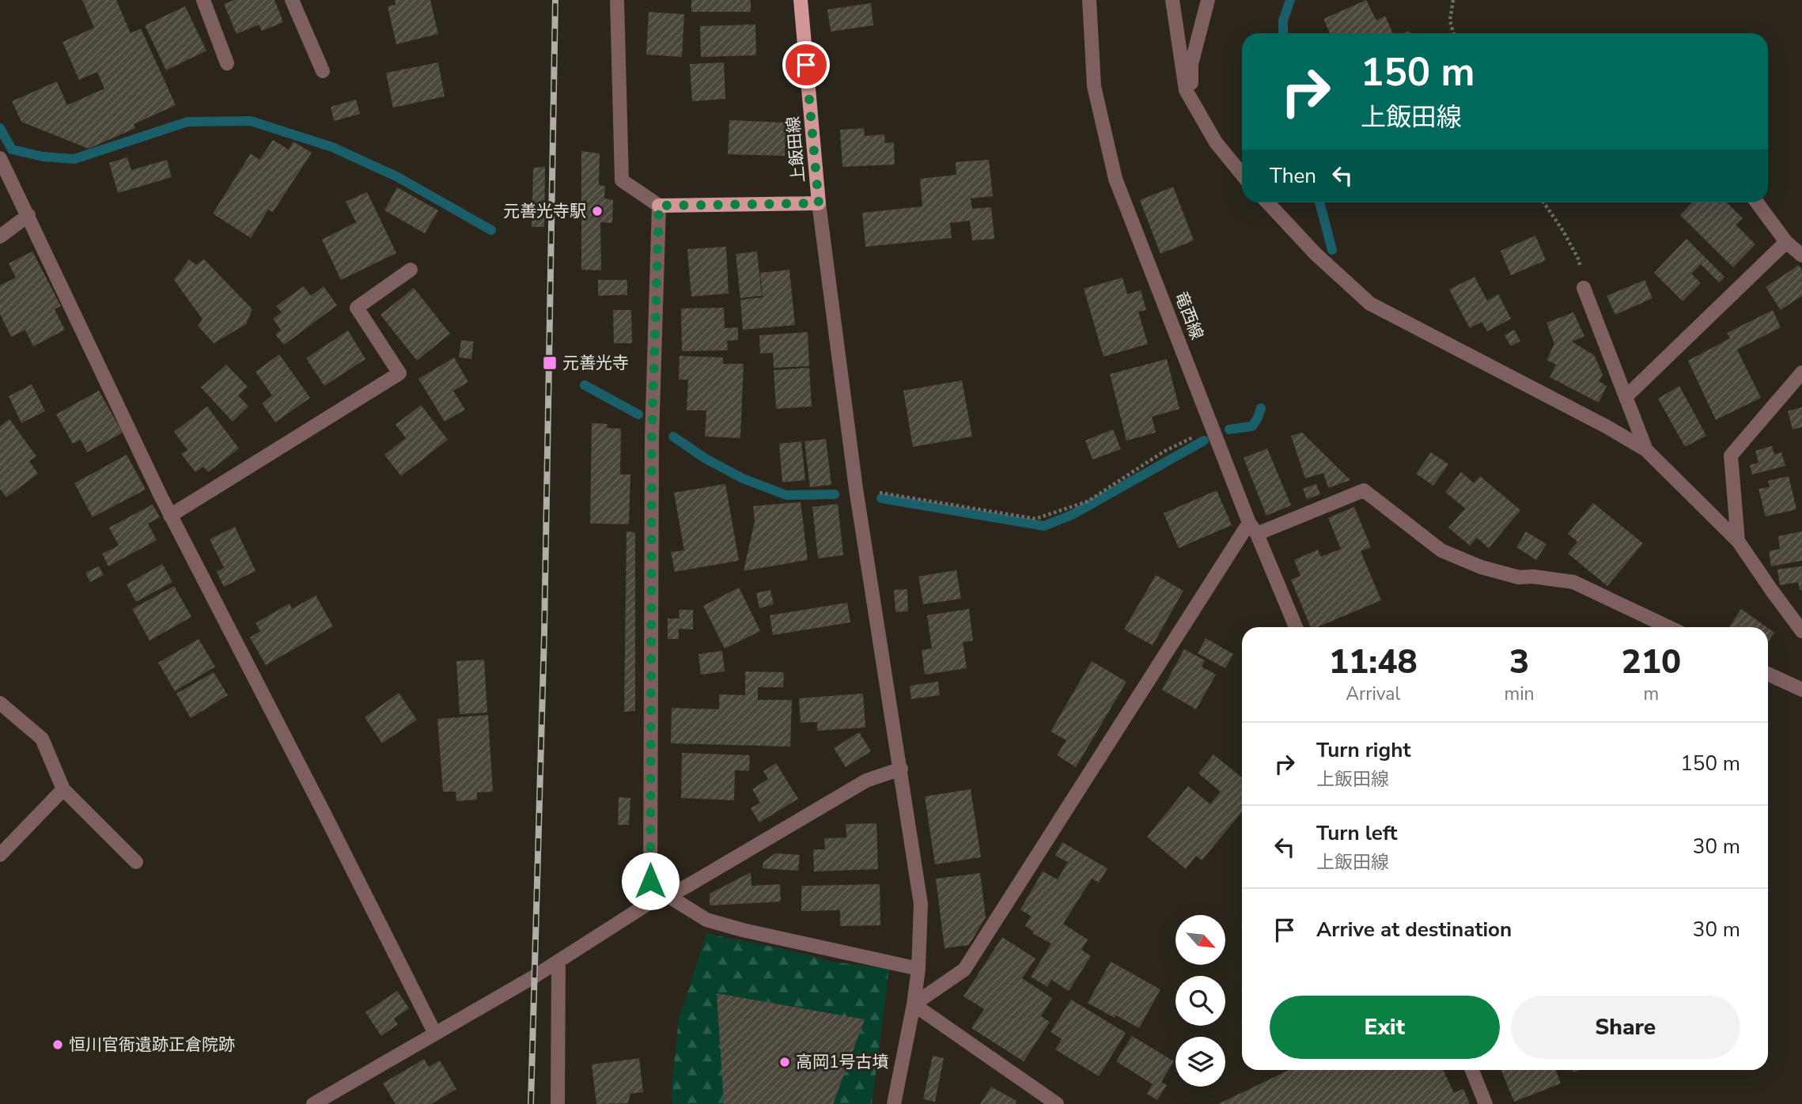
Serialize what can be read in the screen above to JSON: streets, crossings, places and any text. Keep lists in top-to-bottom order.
{
  "streets": {
    "main road": ["上飯田線"],
    "street": ["竜西線"]
  },
  "places": {
    "other": ["元善光寺駅", "恒川官衙遺跡正倉院跡", "高岡1号古墳"],
    "transit": ["元善光寺"]
  },
  "north": "bottom right",
  "page": {
    "turn": ["150 m", "上飯田線"],
    "then": "Then",
    "eta": [
      "11:48",
      "Arrival",
      "3",
      "min",
      "210",
      "m"
    ],
    "list": [
      {
        "name": "Turn right",
        "note": "上飯田線",
        "value": "150 m"
      },
      {
        "name": "Turn left",
        "note": "上飯田線",
        "value": "30 m"
      },
      {
        "name": "Arrive at destination",
        "value": "30 m"
      }
    ],
    "buttons": ["Exit", "Share"]
  }
}
